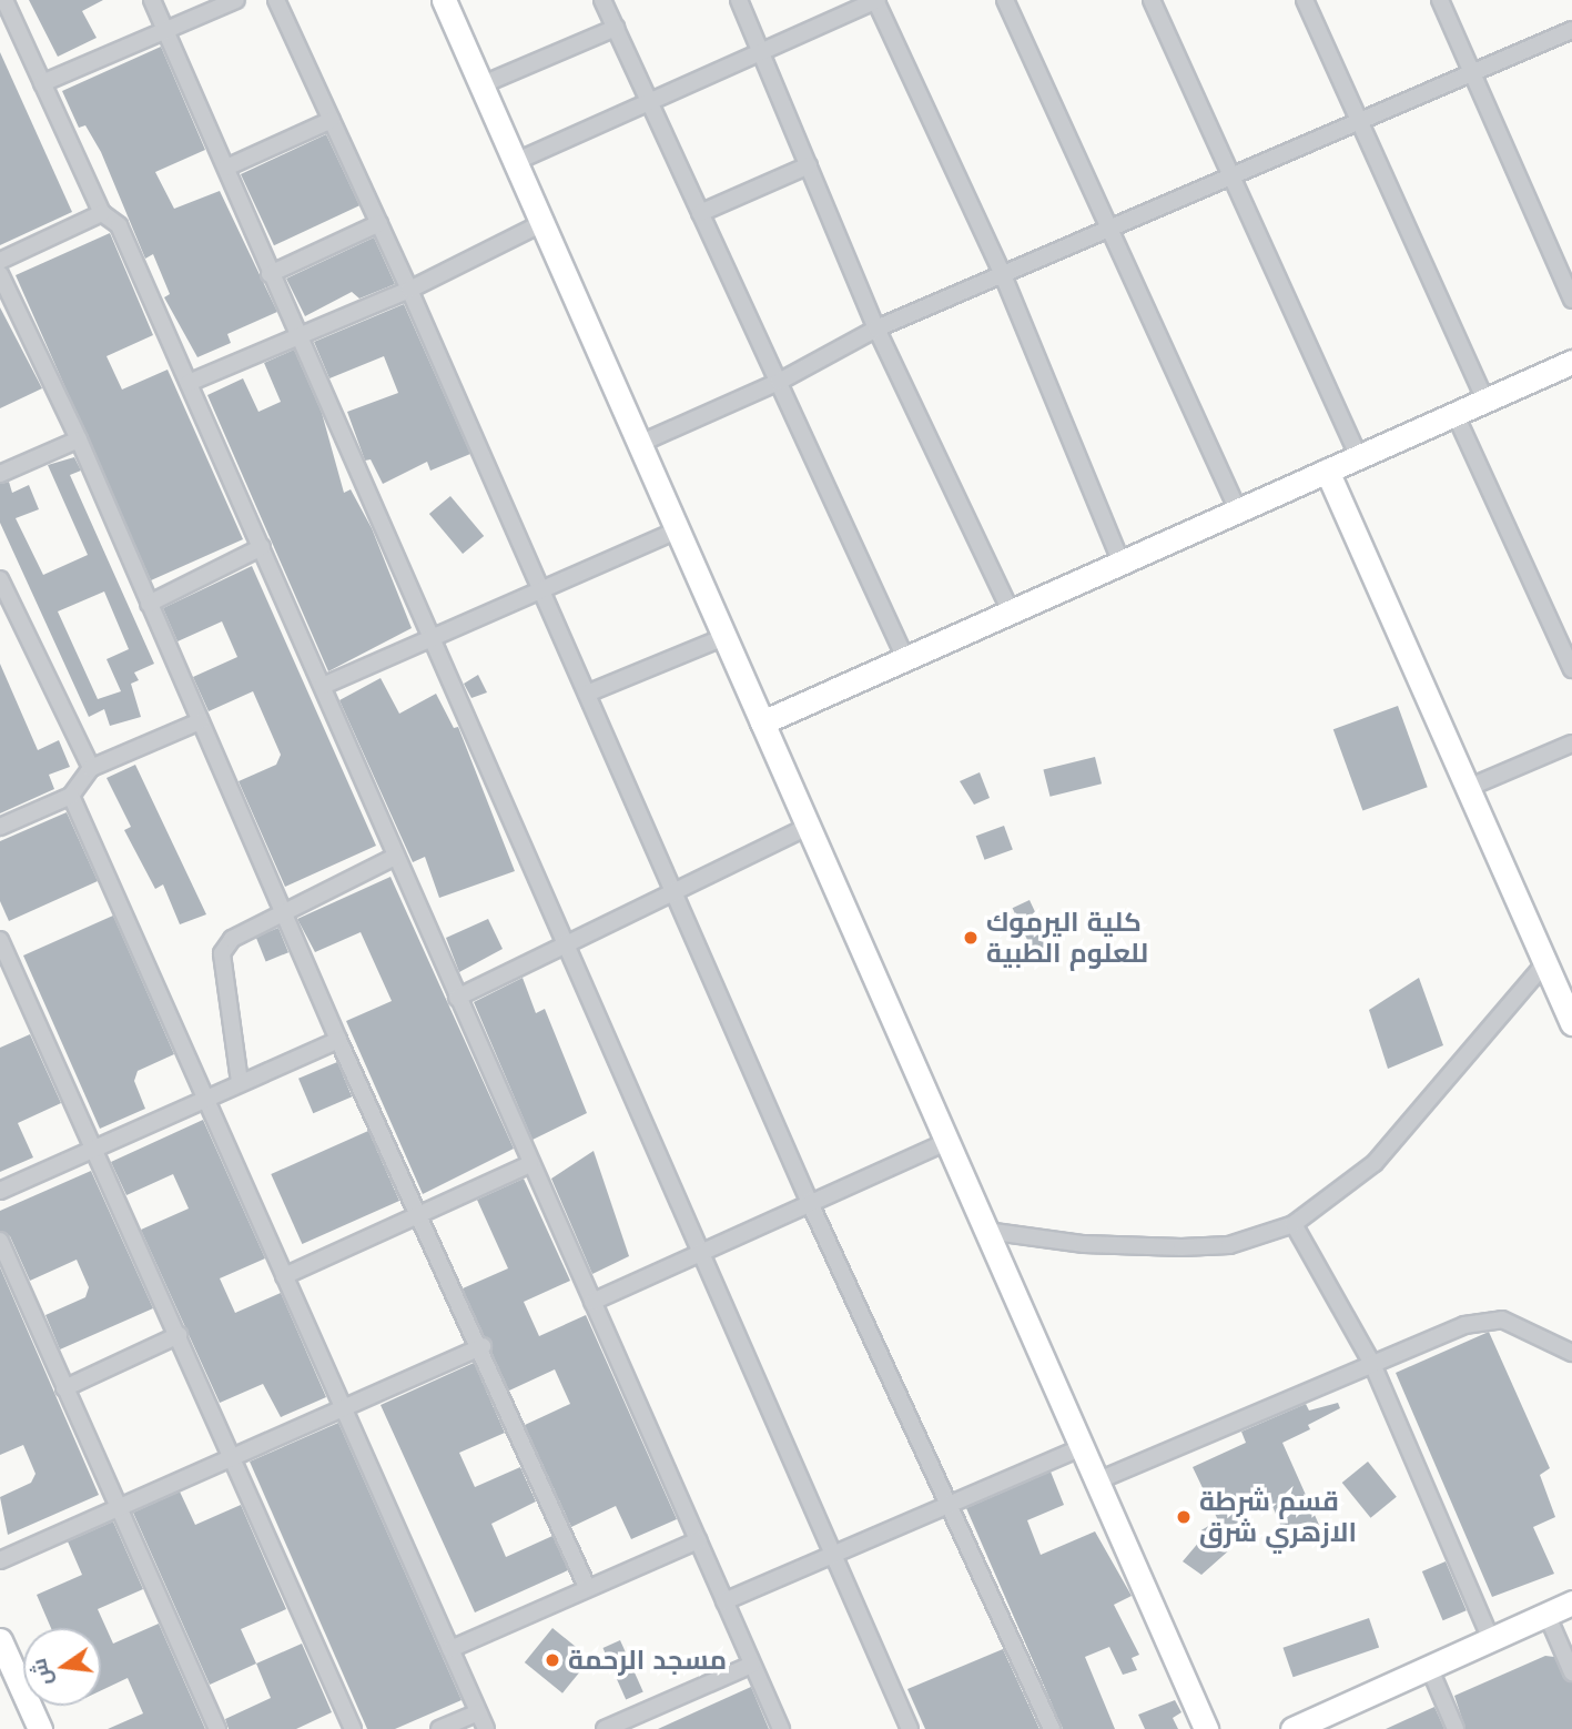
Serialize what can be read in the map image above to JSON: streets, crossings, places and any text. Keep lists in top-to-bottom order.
{
  "places": ["كلية اليرموك للعلوم الطبية", "قسم شرطة الازهري شرق", "مسجد الرحمة"],
  "north": "left"
}
